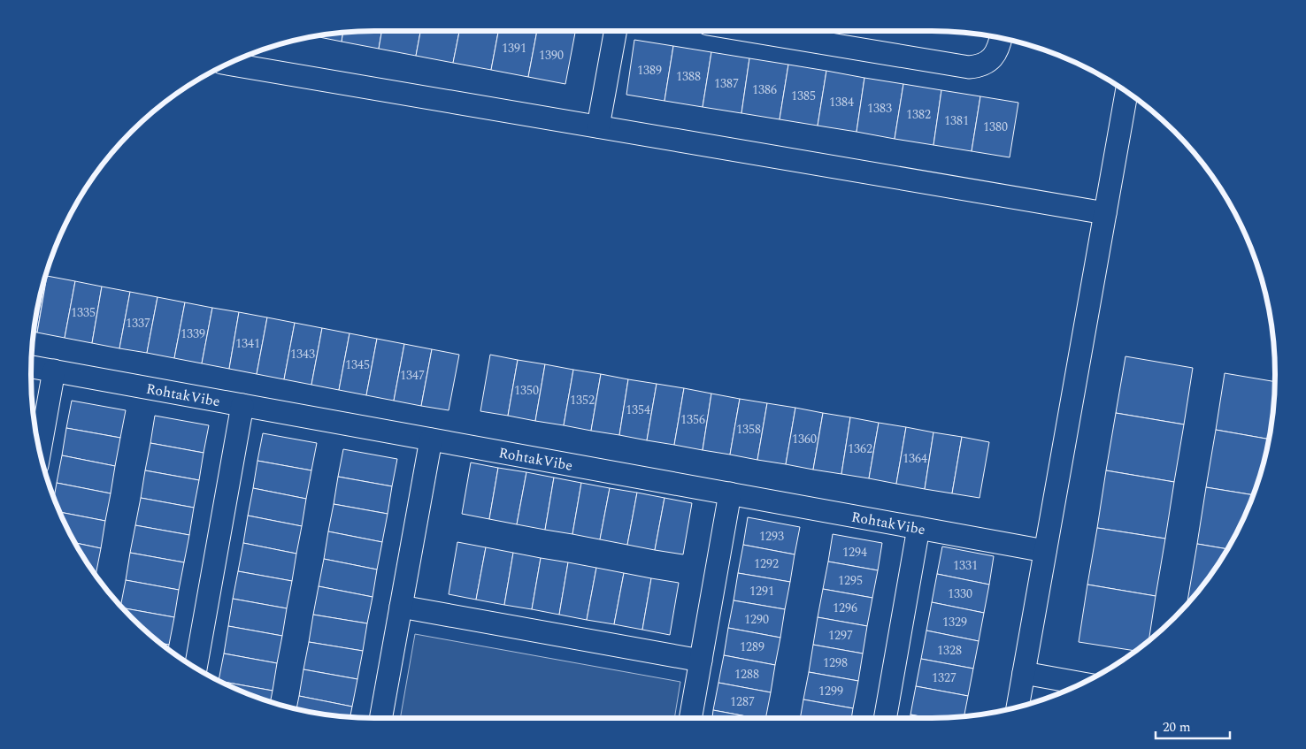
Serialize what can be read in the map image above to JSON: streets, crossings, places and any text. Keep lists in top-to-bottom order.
{
  "streets": {
    "street": ["RohtakVibe"]
  },
  "house_numbers": [
    "1391",
    "1390",
    "1389",
    "1388",
    "1387",
    "1386",
    "1385",
    "1384",
    "1383",
    "1382",
    "1381",
    "1380",
    "1335",
    "1337",
    "1339",
    "1341",
    "1343",
    "1345",
    "1347",
    "1350",
    "1352",
    "1354",
    "1356",
    "1358",
    "1360",
    "1362",
    "1364",
    "1293",
    "1294",
    "1292",
    "1331",
    "1295",
    "1291",
    "1330",
    "1296",
    "1290",
    "1329",
    "1297",
    "1289",
    "1328",
    "1298",
    "1288",
    "1327",
    "1299",
    "1287"
  ],
  "scale_bar": "20 m"
}
